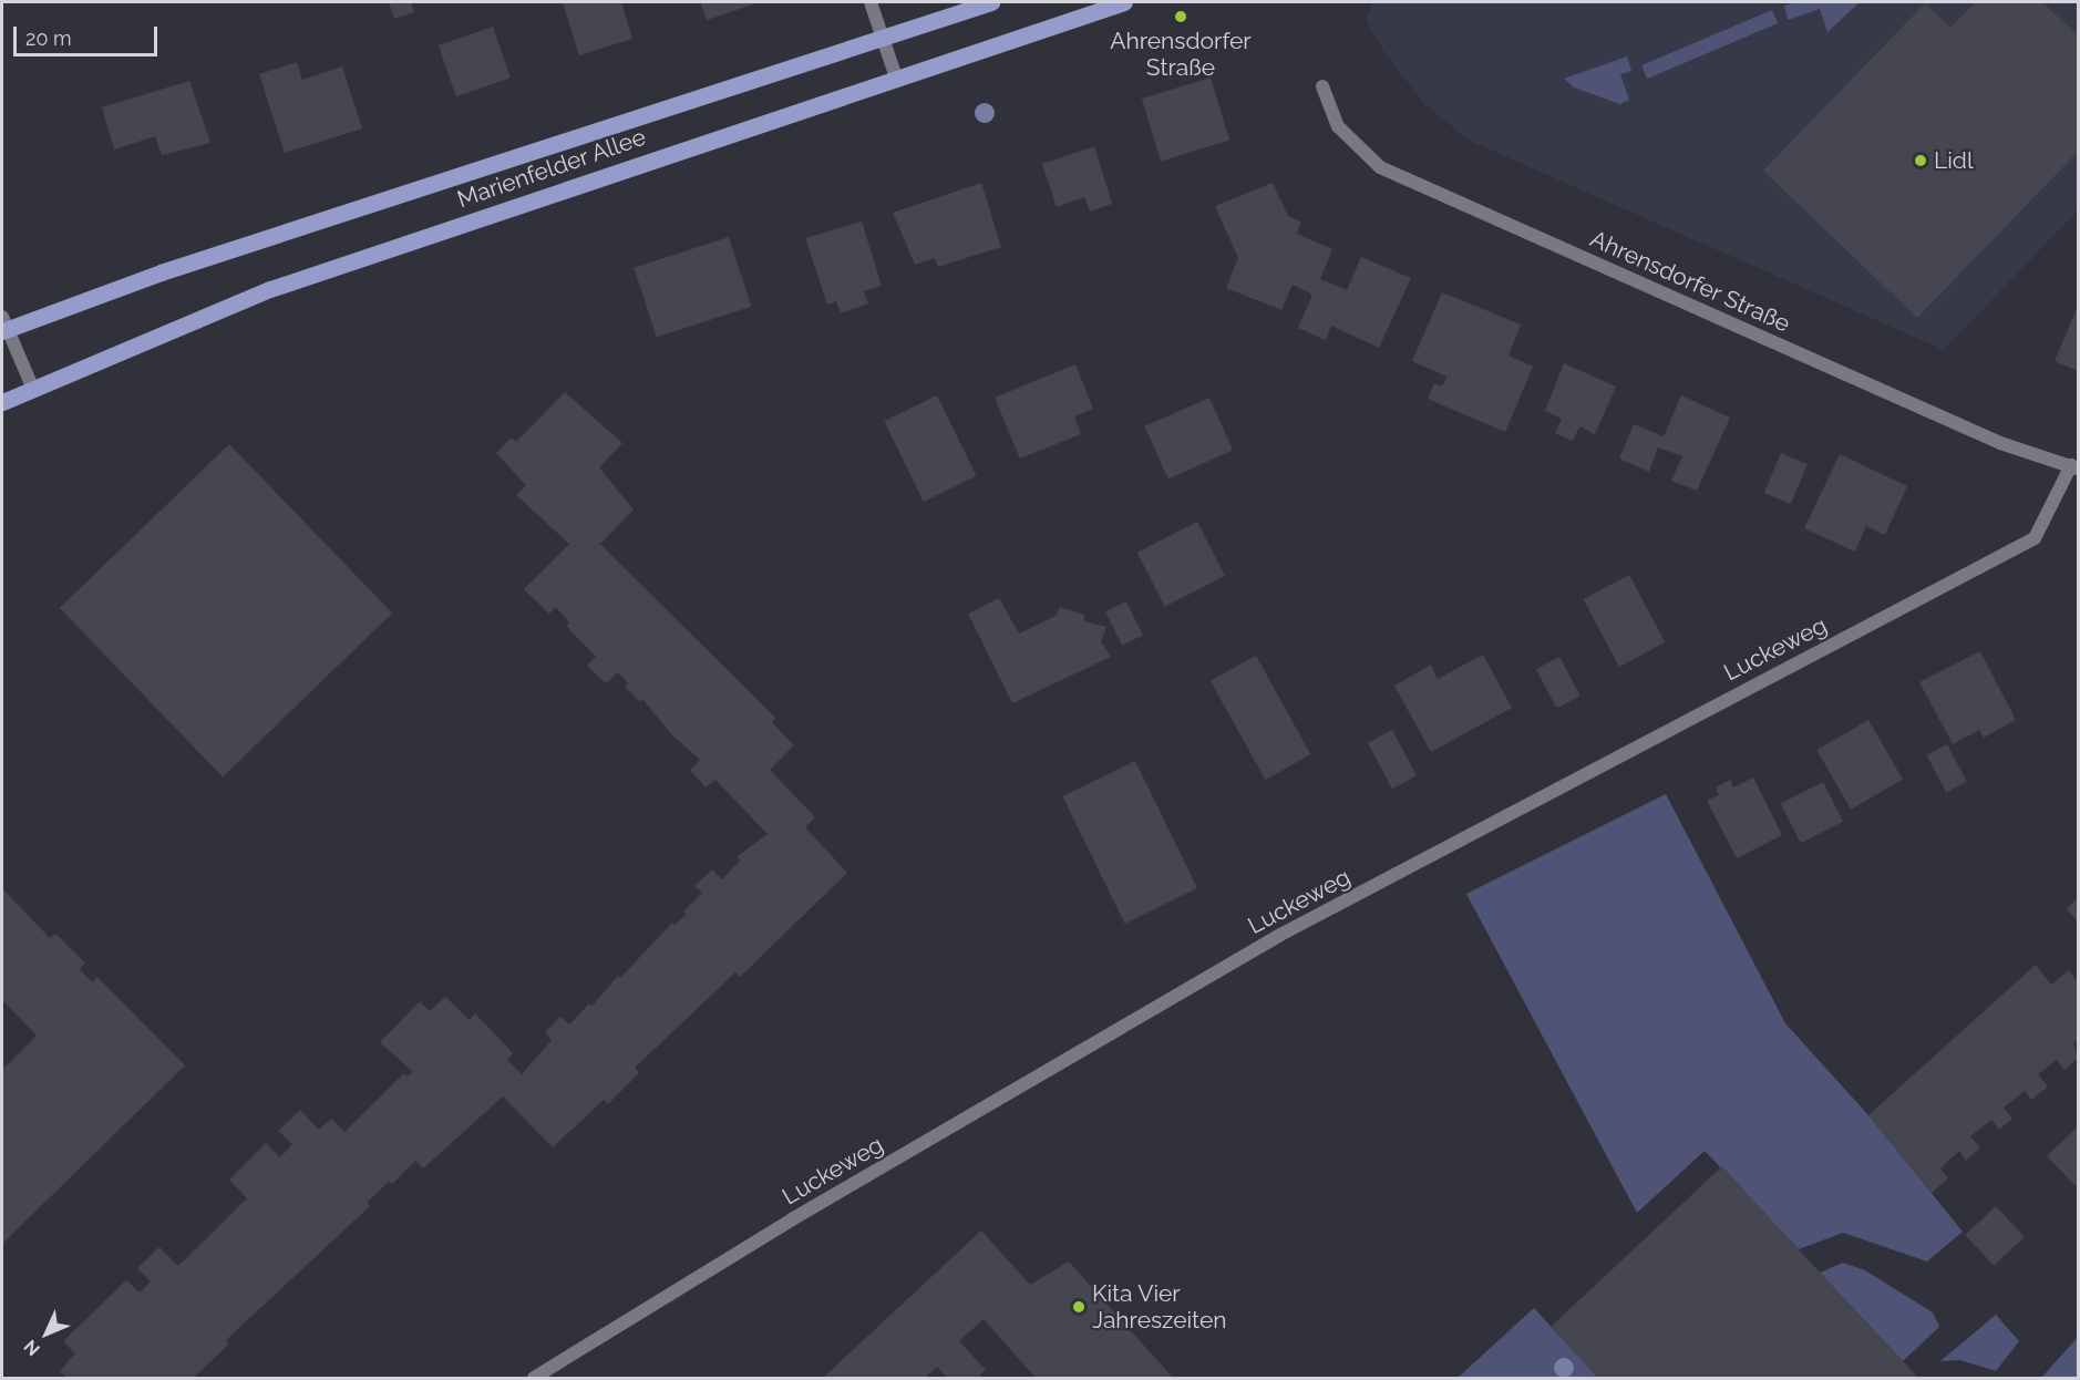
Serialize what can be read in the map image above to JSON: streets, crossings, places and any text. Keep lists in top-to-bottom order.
{
  "streets": {
    "main road": ["Marienfelder Allee"],
    "street": ["Ahrensdorfer Straße", "Luckeweg"]
  },
  "crossings": [
    ["Ahrensdorfer Straße", "Luckeweg"]
  ],
  "places": ["Ahrensdorfer Straße", "Lidl", "Kita Vier Jahreszeiten"],
  "scale_bar": "20 m",
  "north": "bottom left"
}
